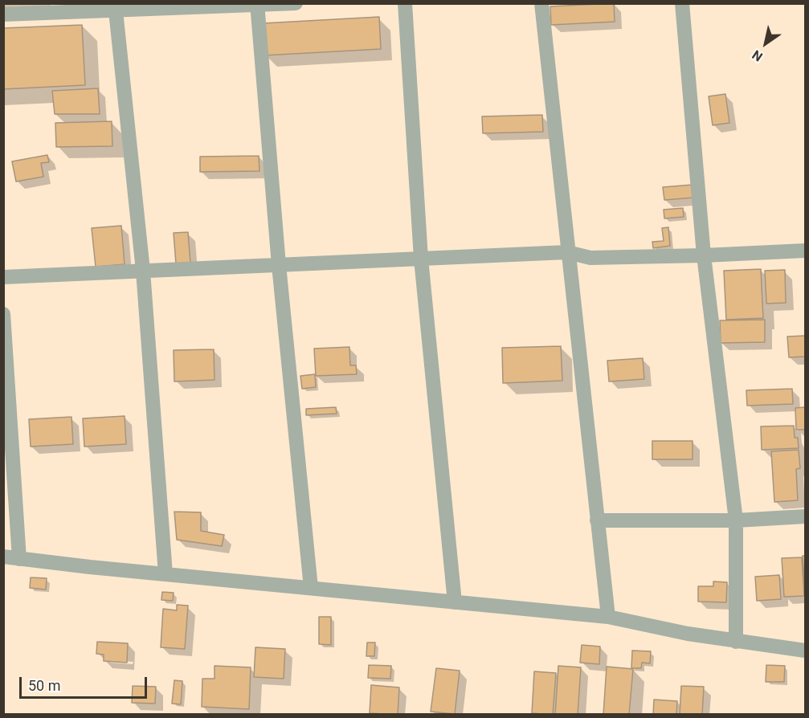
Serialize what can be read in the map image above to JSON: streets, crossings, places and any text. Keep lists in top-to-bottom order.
{
  "scale_bar": "50 m",
  "north": "bottom left"
}
